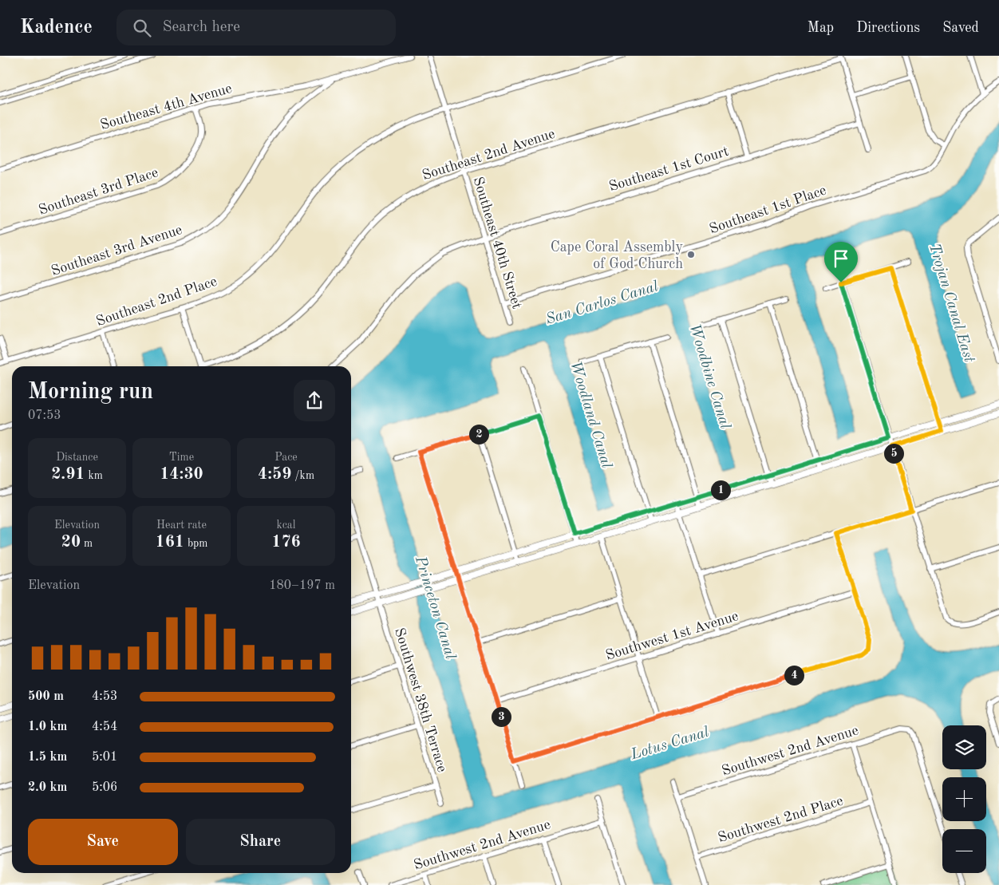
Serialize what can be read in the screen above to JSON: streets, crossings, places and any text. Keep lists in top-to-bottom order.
{
  "streets": {
    "street": [
      "Southeast 4th Avenue",
      "Southeast 2nd Avenue",
      "Southeast 1st Court",
      "Southeast 3rd Place",
      "Southeast 1st Place",
      "Southeast 40th Street",
      "Southeast 3rd Avenue",
      "Southeast 2nd Place",
      "Southwest 1st Avenue",
      "Southwest 38th Terrace",
      "Southwest 2nd Avenue",
      "Southwest 2nd Place"
    ]
  },
  "crossings": [
    ["Southeast 4th Avenue", "Southeast 3rd Place"],
    ["Southeast 4th Avenue", "Southeast 3rd Avenue"],
    ["Southeast 2nd Avenue", "Southeast 40th Street"],
    ["Southeast 1st Court", "Southeast 40th Street"],
    ["Southeast 1st Place", "Southeast 40th Street"],
    ["Southeast 40th Street", "Southeast 2nd Place"]
  ],
  "water": [
    "San Carlos Canal",
    "Trojan Canal East",
    "Woodbine Canal",
    "Woodland Canal",
    "Princeton Canal",
    "Lotus Canal"
  ],
  "places": ["Cape Coral Assembly of God Church"],
  "page": {
    "header": "Kadence",
    "search": "Search here",
    "nav": ["Map", "Directions", "Saved"],
    "heading": ["Morning run", "07:53"],
    "pins": [
      "2",
      "5",
      "1",
      "4",
      "3"
    ],
    "stats": [
      ["Distance", "2.91 km"],
      ["Time", "14:30"],
      ["Pace", "4:59 /km"],
      ["Elevation", "20 m"],
      ["Heart rate", "161 bpm"],
      ["kcal", "176"]
    ],
    "chart": ["Elevation", "180–197 m"],
    "list": [
      {
        "name": "500 m",
        "note": "4:53"
      },
      {
        "name": "1.0 km",
        "note": "4:54"
      },
      {
        "name": "1.5 km",
        "note": "5:01"
      },
      {
        "name": "2.0 km",
        "note": "5:06"
      }
    ],
    "map_buttons": ["+", "−"],
    "buttons": ["Save", "Share"]
  }
}
